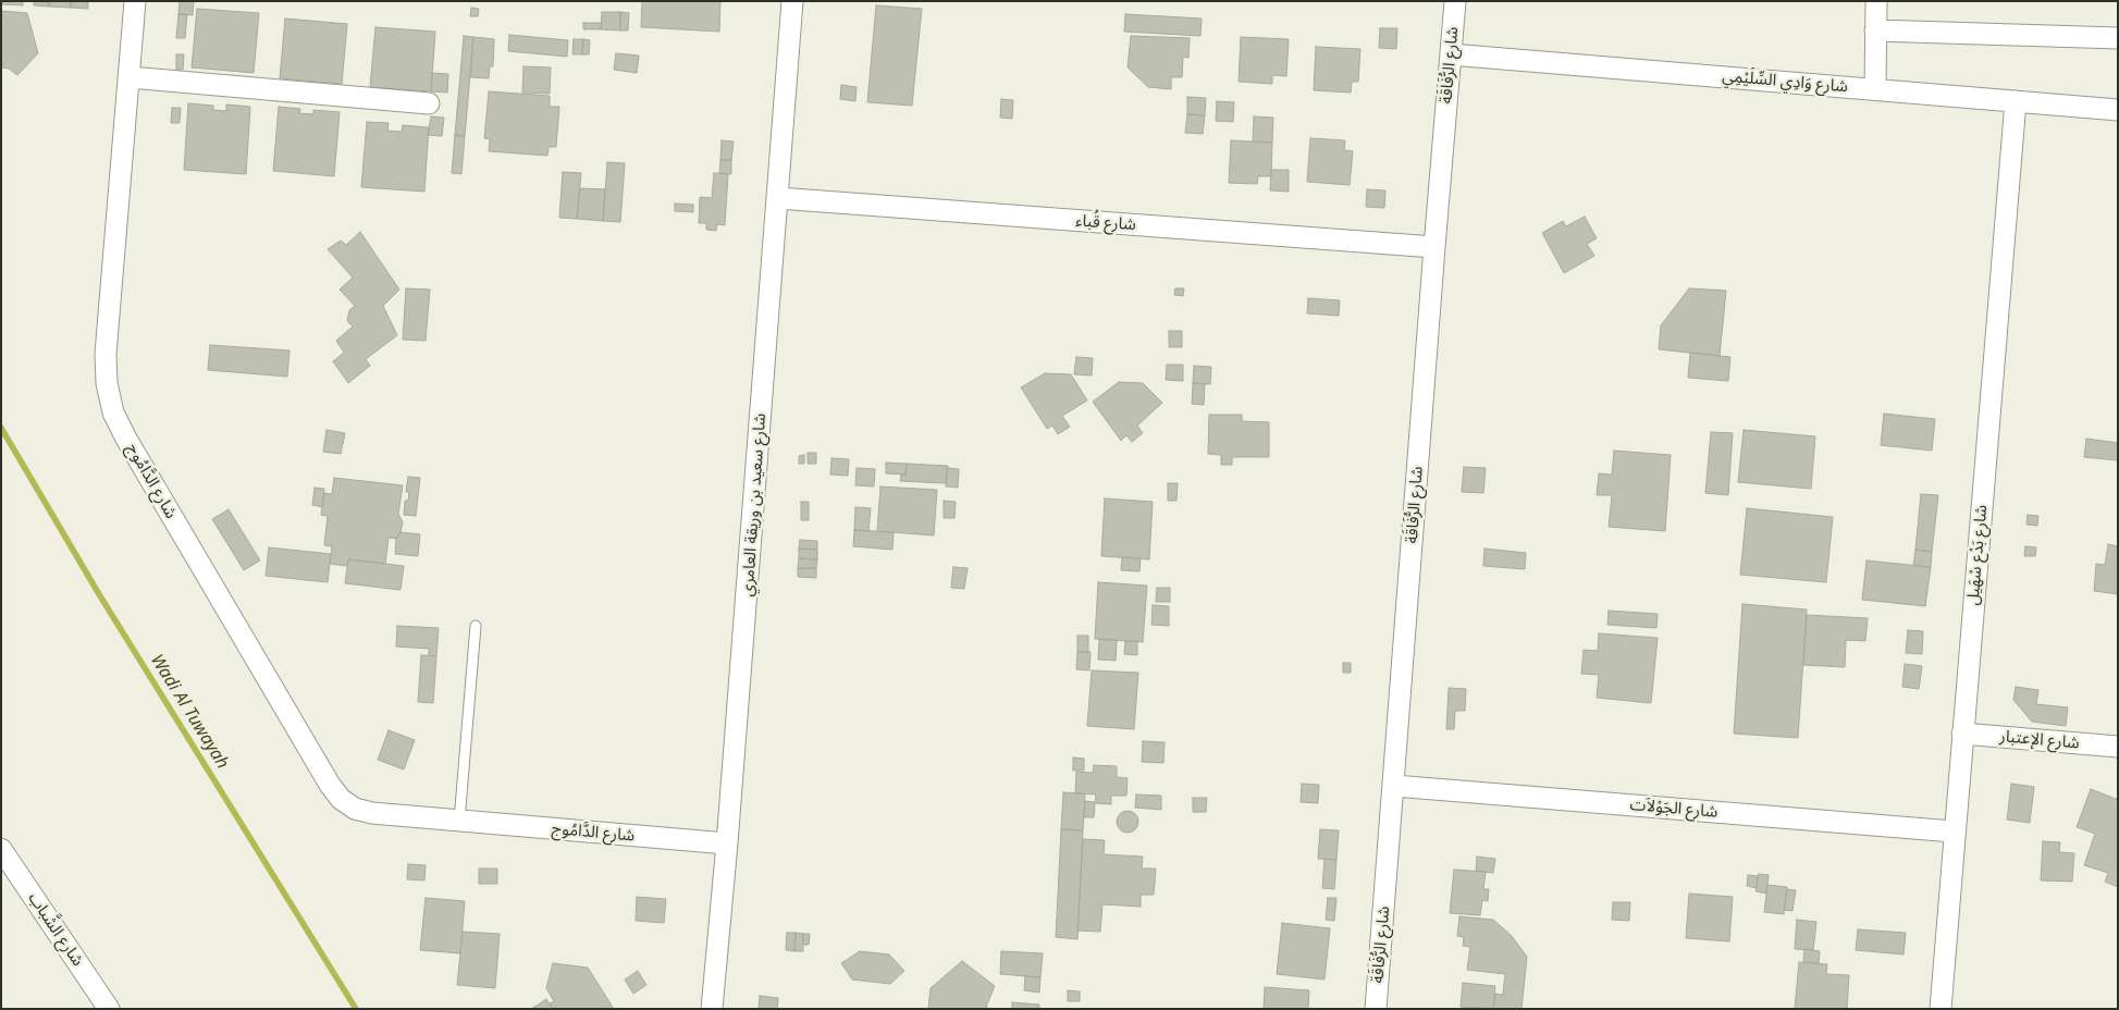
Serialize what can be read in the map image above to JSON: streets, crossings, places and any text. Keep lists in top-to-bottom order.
{
  "streets": {
    "street": [
      "شارع الرُّفَاقَة",
      "شارع وَادِي السِّلَيْمِي",
      "شارع قُباء",
      "شارع الدَّامُوج",
      "شارع سعيد بن وريقة العامري",
      "شارع بَدْع سْهَيل",
      "شارع الإعتبار",
      "شارع الجَوْلاَت",
      "شارع الشَّباب"
    ]
  },
  "crossings": [
    ["شارع الرُّفَاقَة", "شارع وَادِي السِّلَيْمِي"],
    ["شارع الرُّفَاقَة", "شارع قُباء"],
    ["شارع الرُّفَاقَة", "شارع الجَوْلاَت"],
    ["شارع وَادِي السِّلَيْمِي", "شارع بَدْع سْهَيل"],
    ["شارع قُباء", "شارع سعيد بن وريقة العامري"],
    ["شارع الدَّامُوج", "شارع سعيد بن وريقة العامري"],
    ["شارع بَدْع سْهَيل", "شارع الإعتبار"],
    ["شارع بَدْع سْهَيل", "شارع الجَوْلاَت"]
  ],
  "water": ["Wadi Al Tuwayah"]
}
